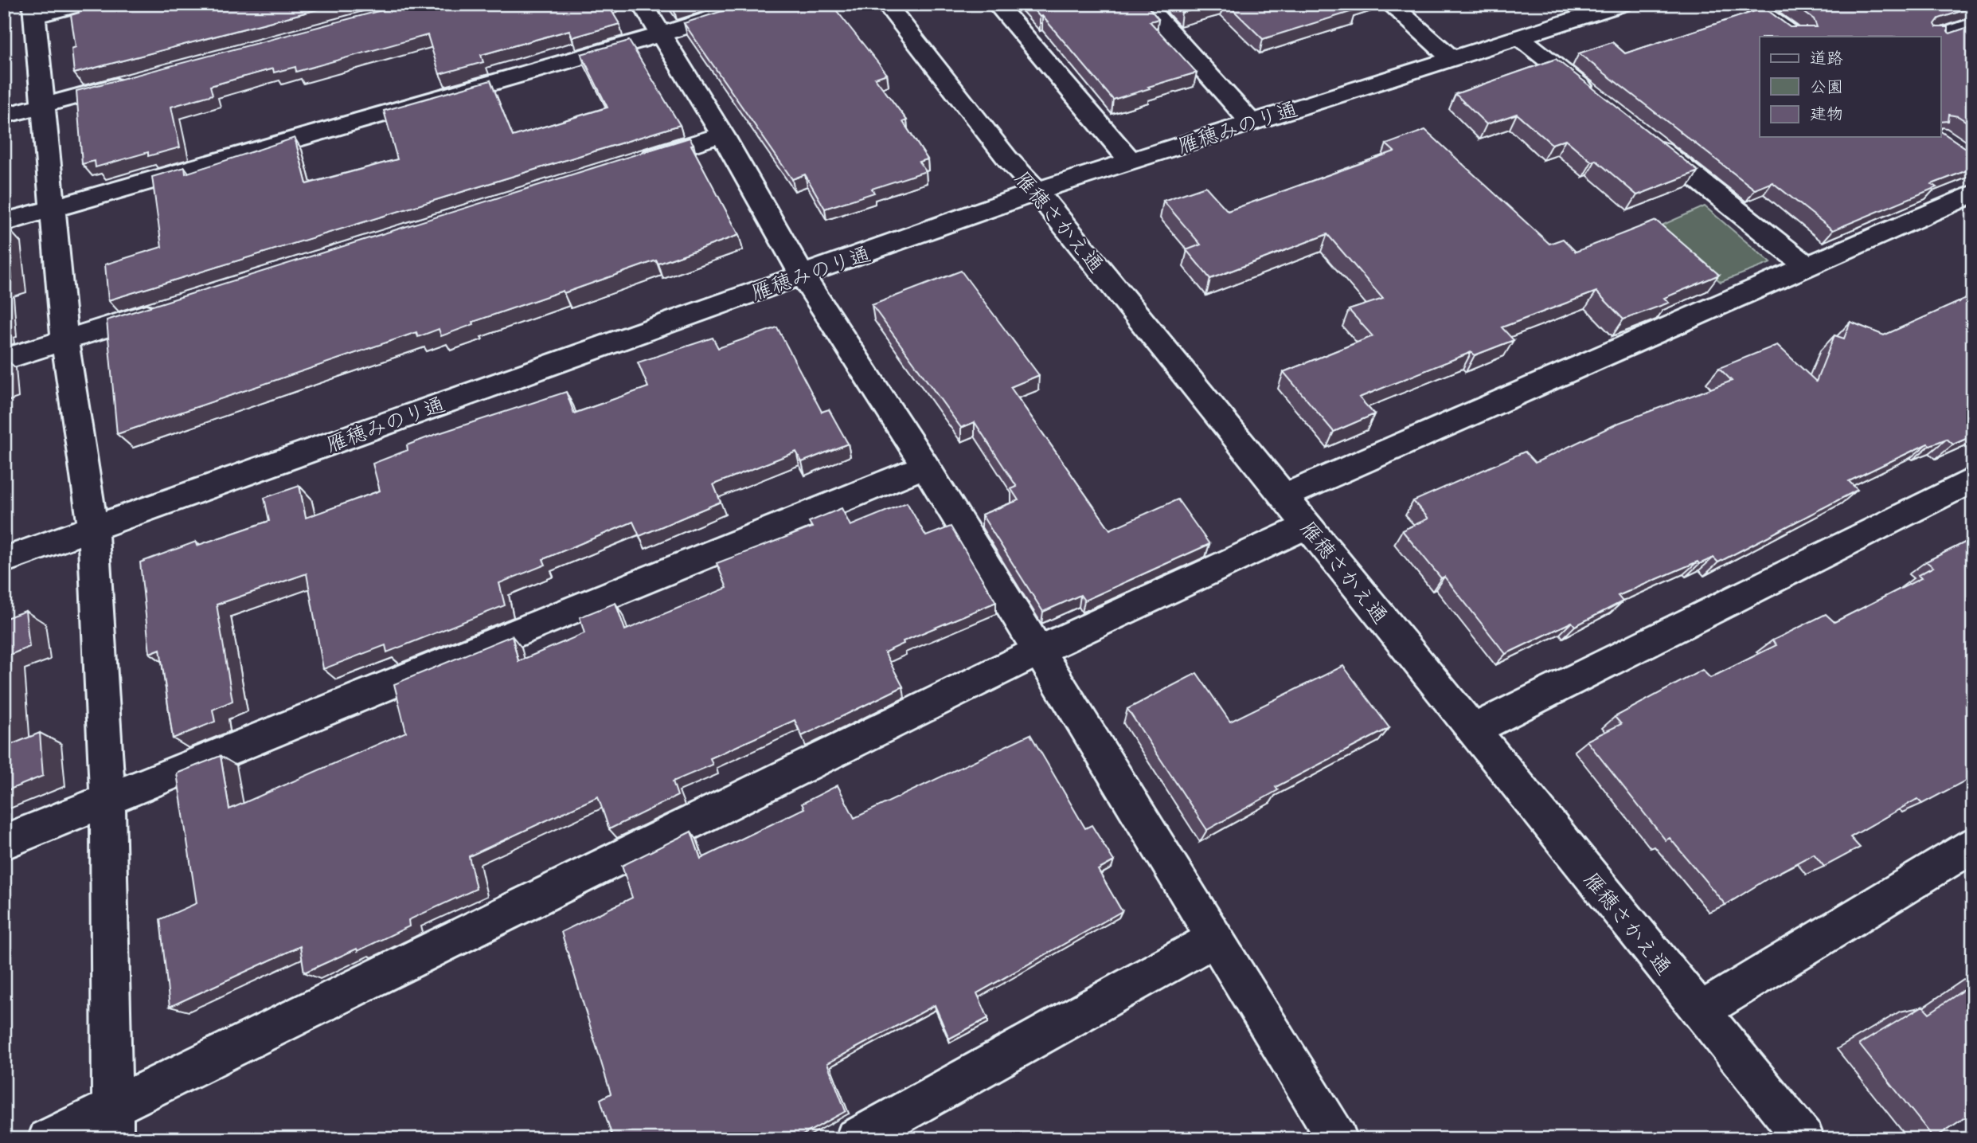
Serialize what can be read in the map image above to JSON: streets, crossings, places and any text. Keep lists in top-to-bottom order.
{
  "streets": {
    "street": ["雁穂みのり通", "雁穂さかえ通"]
  },
  "crossings": [
    ["雁穂みのり通", "雁穂さかえ通"]
  ],
  "legend": ["道路", "公園", "建物"]
}
